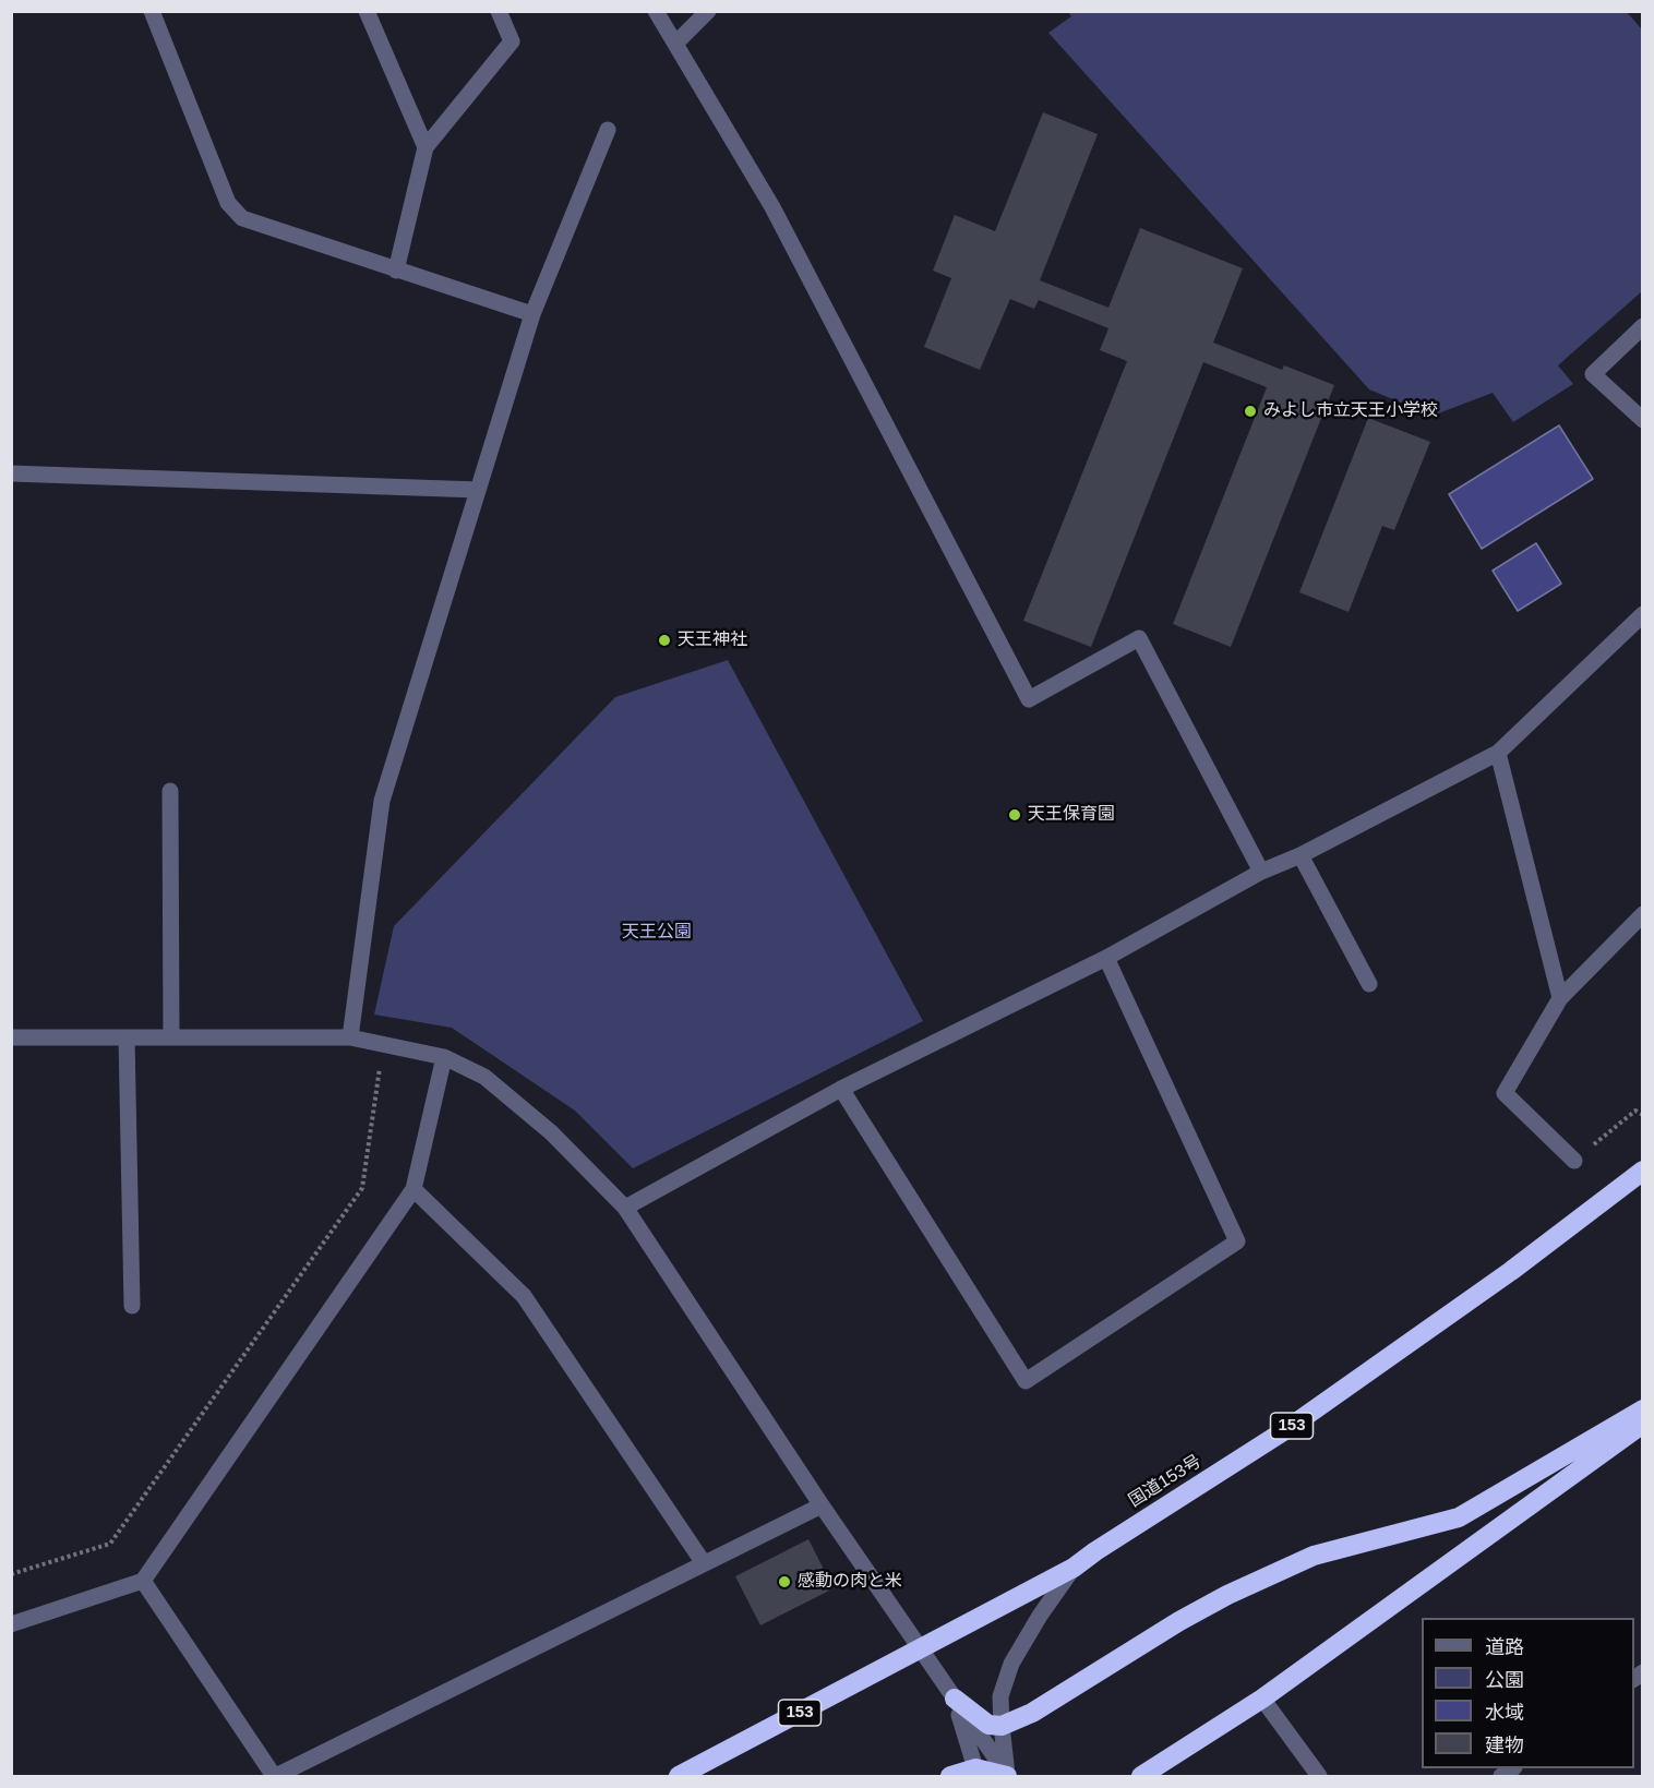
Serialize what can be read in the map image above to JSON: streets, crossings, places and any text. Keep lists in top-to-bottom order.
{
  "streets": {
    "highway": ["153", "国道153号"]
  },
  "parks": ["天王公園"],
  "places": [
    "みよし市立天王小学校",
    "天王神社",
    "天王保育園",
    "感動の肉と米"
  ],
  "legend": [
    "道路",
    "公園",
    "水域",
    "建物"
  ]
}
